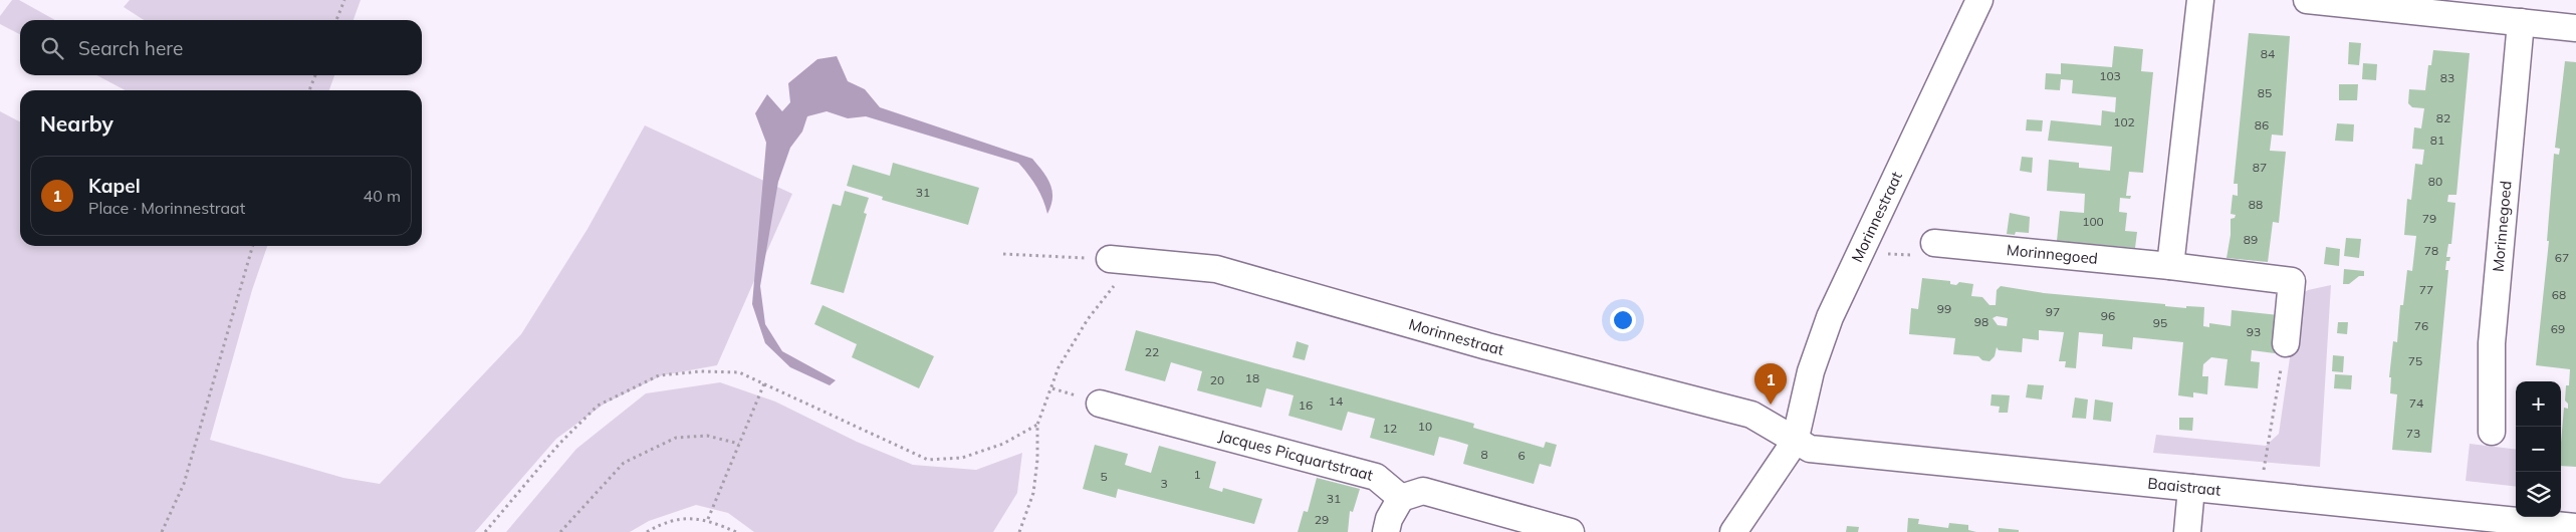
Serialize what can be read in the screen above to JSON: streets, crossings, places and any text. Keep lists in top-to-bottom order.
{
  "streets": {
    "street": [
      "Morinnestraat",
      "Morinnegoed",
      "Jacques Picquartstraat",
      "Baaistraat"
    ]
  },
  "crossings": [
    ["Morinnestraat", "Baaistraat"]
  ],
  "house_numbers": [
    "84",
    "103",
    "83",
    "85",
    "82",
    "102",
    "86",
    "81",
    "87",
    "80",
    "31",
    "88",
    "79",
    "100",
    "89",
    "78",
    "67",
    "77",
    "68",
    "99",
    "97",
    "96",
    "98",
    "95",
    "76",
    "69",
    "93",
    "22",
    "75",
    "18",
    "20",
    "14",
    "74",
    "16",
    "10",
    "12",
    "73",
    "8",
    "6",
    "1",
    "5",
    "3",
    "31",
    "29"
  ],
  "page": {
    "search": "Search here",
    "heading": "Nearby",
    "list": [
      {
        "mark": "1",
        "name": "Kapel",
        "note": "Place · Morinnestraat",
        "value": "40 m"
      }
    ],
    "pins": "1",
    "map_buttons": ["+", "−"]
  }
}
